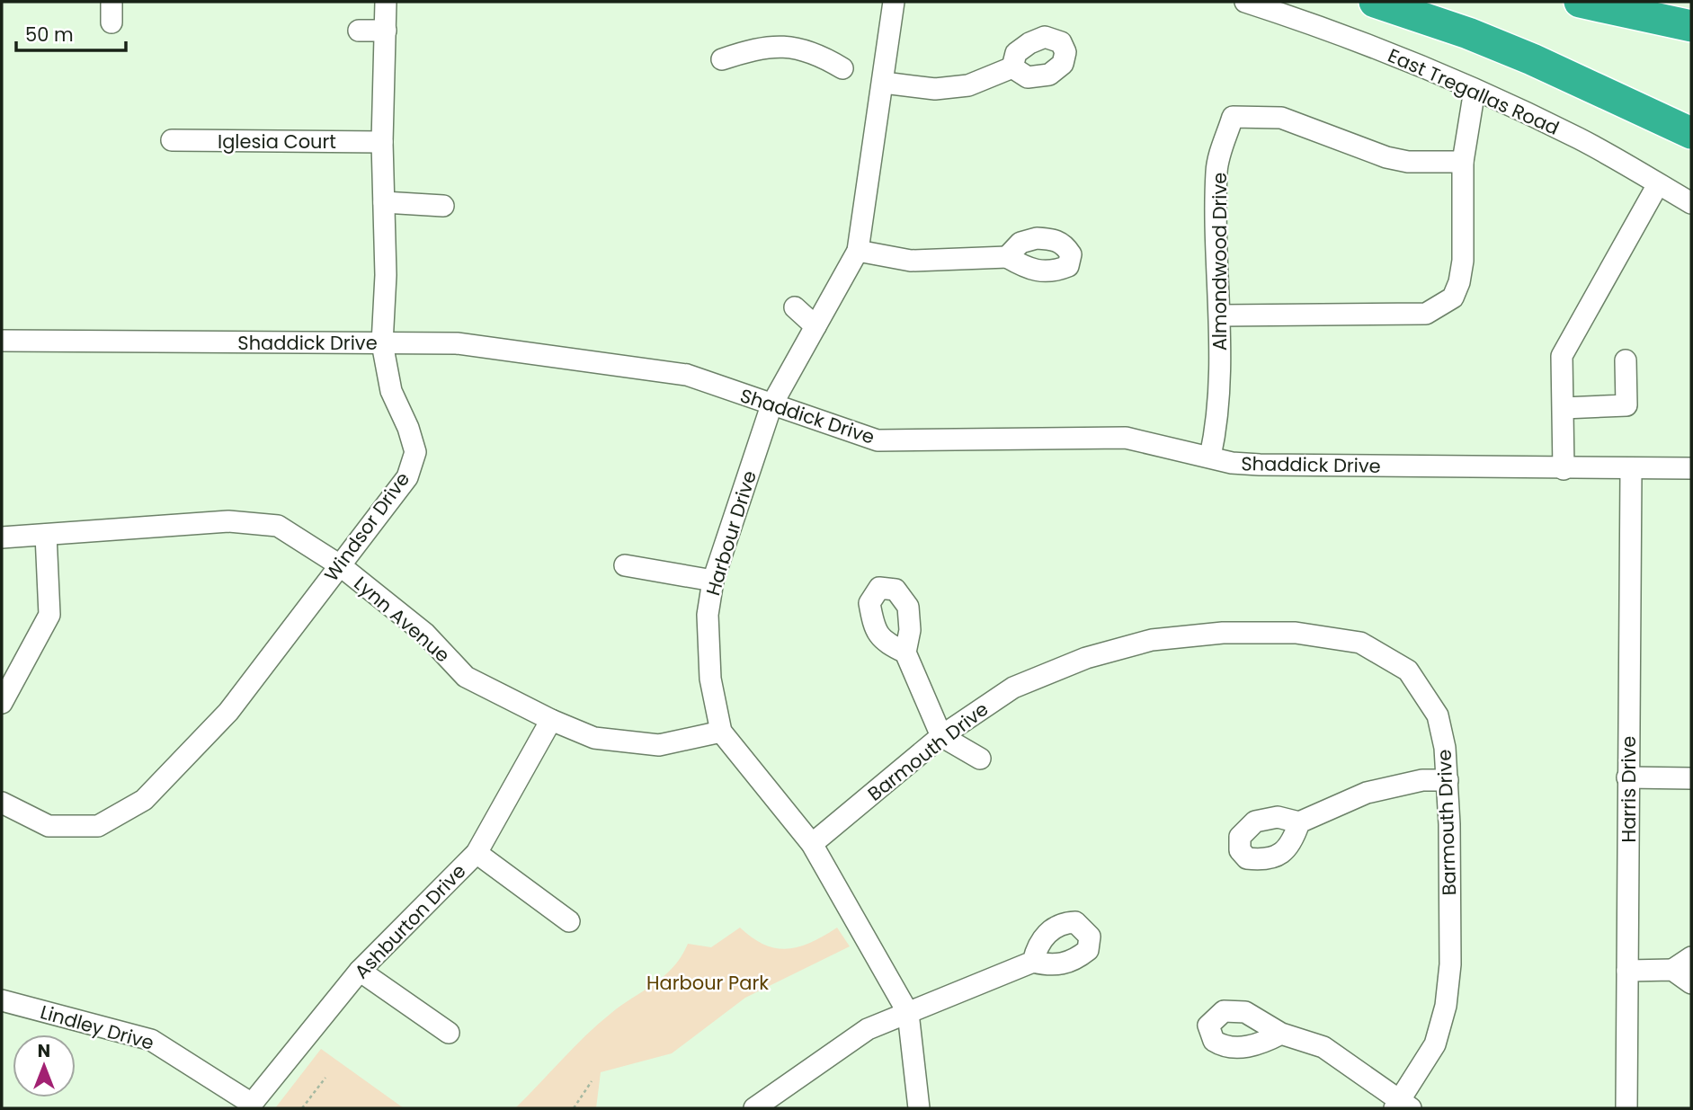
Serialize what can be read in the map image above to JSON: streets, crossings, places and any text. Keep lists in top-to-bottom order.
{
  "streets": {
    "street": [
      "East Tregallas Road",
      "Iglesia Court",
      "Almondwood Drive",
      "Shaddick Drive",
      "Windsor Drive",
      "Harbour Drive",
      "Lynn Avenue",
      "Barmouth Drive",
      "Harris Drive",
      "Ashburton Drive",
      "Lindley Drive"
    ]
  },
  "crossings": [
    ["Iglesia Court", "Windsor Drive"],
    ["Almondwood Drive", "Shaddick Drive"],
    ["Shaddick Drive", "Windsor Drive"],
    ["Shaddick Drive", "Harbour Drive"],
    ["Shaddick Drive", "Harris Drive"],
    ["Windsor Drive", "Lynn Avenue"],
    ["Harbour Drive", "Lynn Avenue"],
    ["Harbour Drive", "Barmouth Drive"],
    ["Lynn Avenue", "Ashburton Drive"],
    ["Ashburton Drive", "Lindley Drive"]
  ],
  "parks": ["Harbour Park"],
  "scale_bar": "50 m",
  "north": "top"
}
